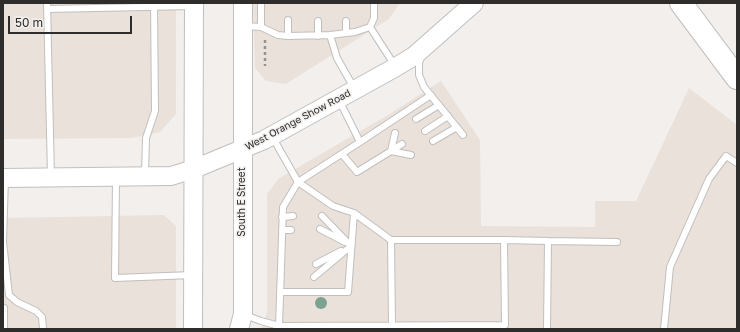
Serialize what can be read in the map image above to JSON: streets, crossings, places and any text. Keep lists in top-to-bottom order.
{
  "streets": {
    "main road": ["West Orange Show Road", "South E Street"]
  },
  "crossings": [
    ["West Orange Show Road", "South E Street"]
  ],
  "scale_bar": "50 m"
}
